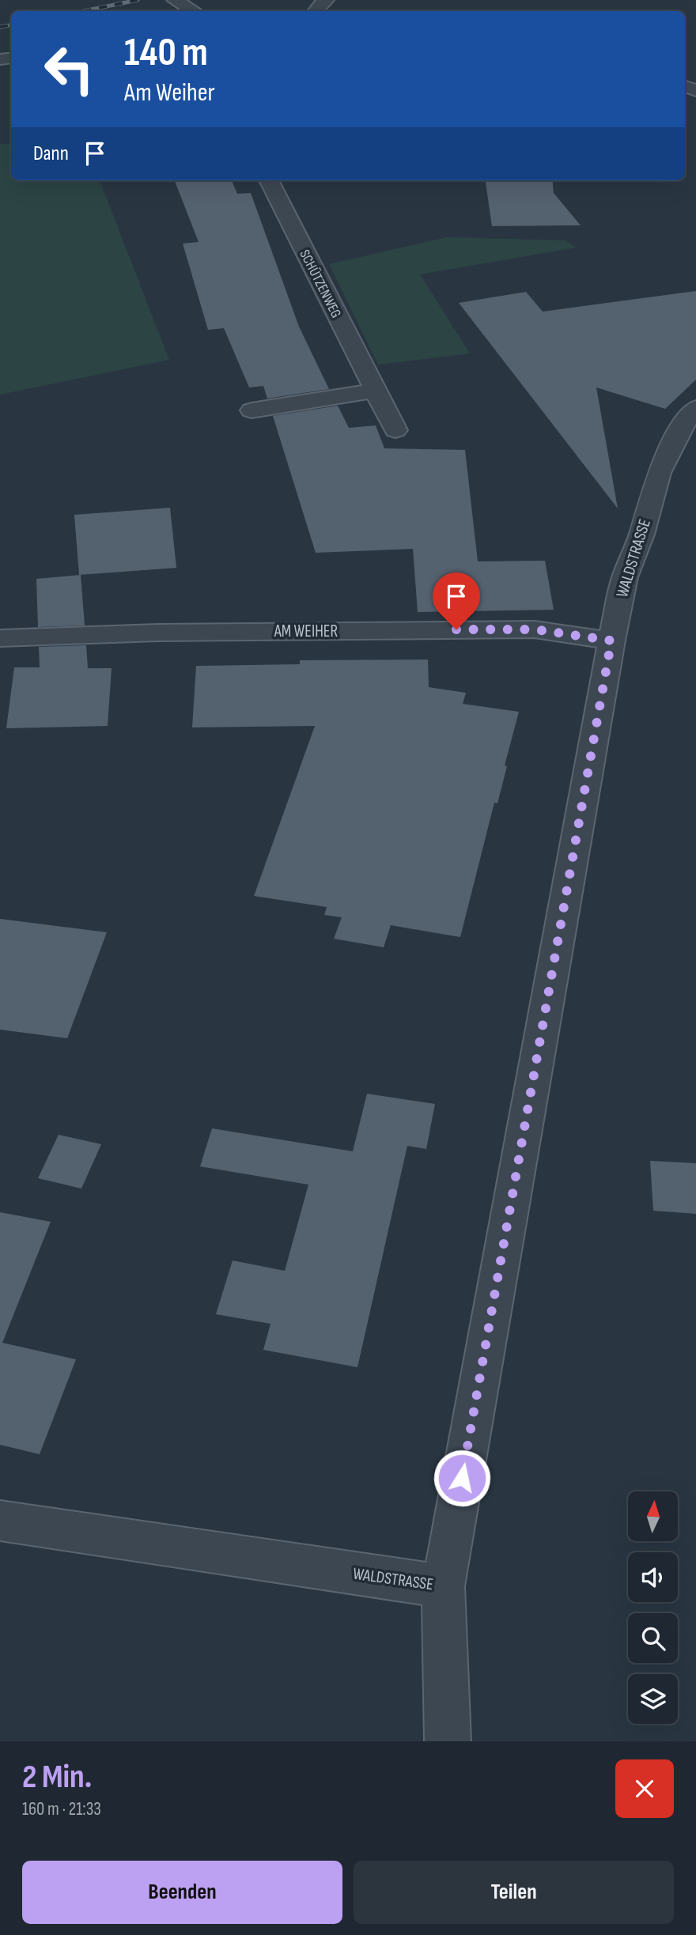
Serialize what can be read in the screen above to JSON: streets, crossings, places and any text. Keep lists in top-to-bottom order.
{
  "streets": {
    "street": ["SCHÜTZENWEG", "WALDSTRASSE", "AM WEIHER"]
  },
  "crossings": [
    ["WALDSTRASSE", "AM WEIHER"]
  ],
  "north": "top",
  "page": {
    "turn": ["140 m", "Am Weiher"],
    "then": "Dann",
    "heading": ["2 Min.", "160 m · 21:33"],
    "buttons": ["Beenden", "Teilen"]
  }
}
